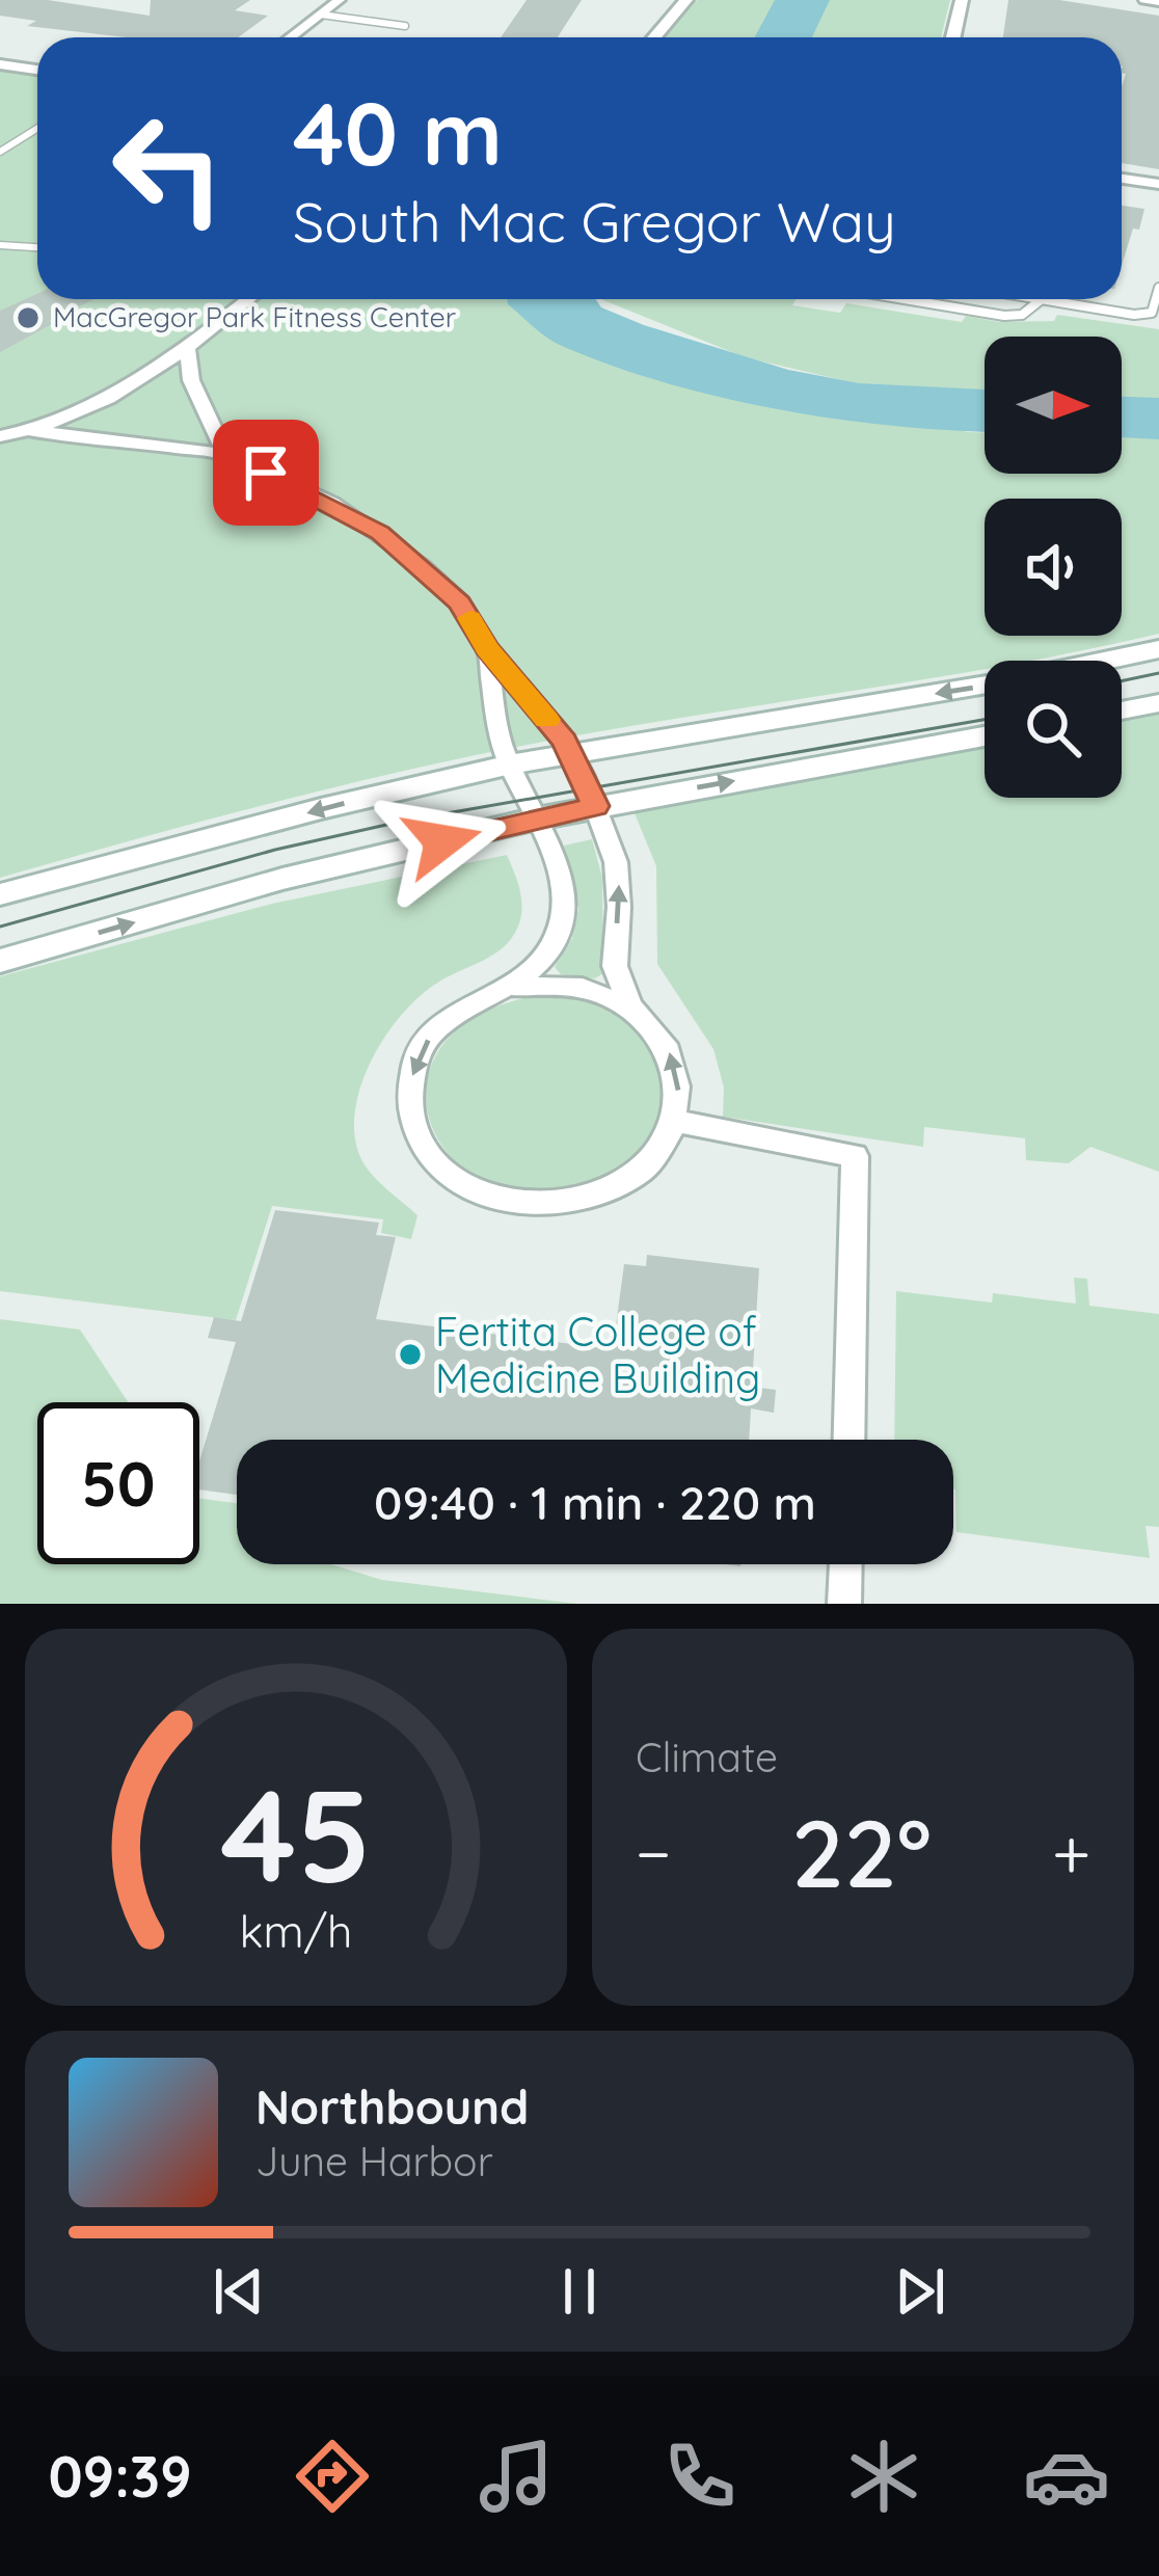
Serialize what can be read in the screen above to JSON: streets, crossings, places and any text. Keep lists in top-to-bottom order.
{
  "places": ["MacGregor Park Fitness Center", "Fertita College of Medicine Building"],
  "north": "right",
  "page": {
    "turn": ["40 m", "South Mac Gregor Way"],
    "limit": "50",
    "trip": "09:40 · 1 min · 220 m",
    "tile": "Climate",
    "heat": ["−", "22°", "+"],
    "song": ["Northbound", "June Harbor"],
    "tabs": "09:39",
    "gauge": ["45", "km/h"]
  }
}
